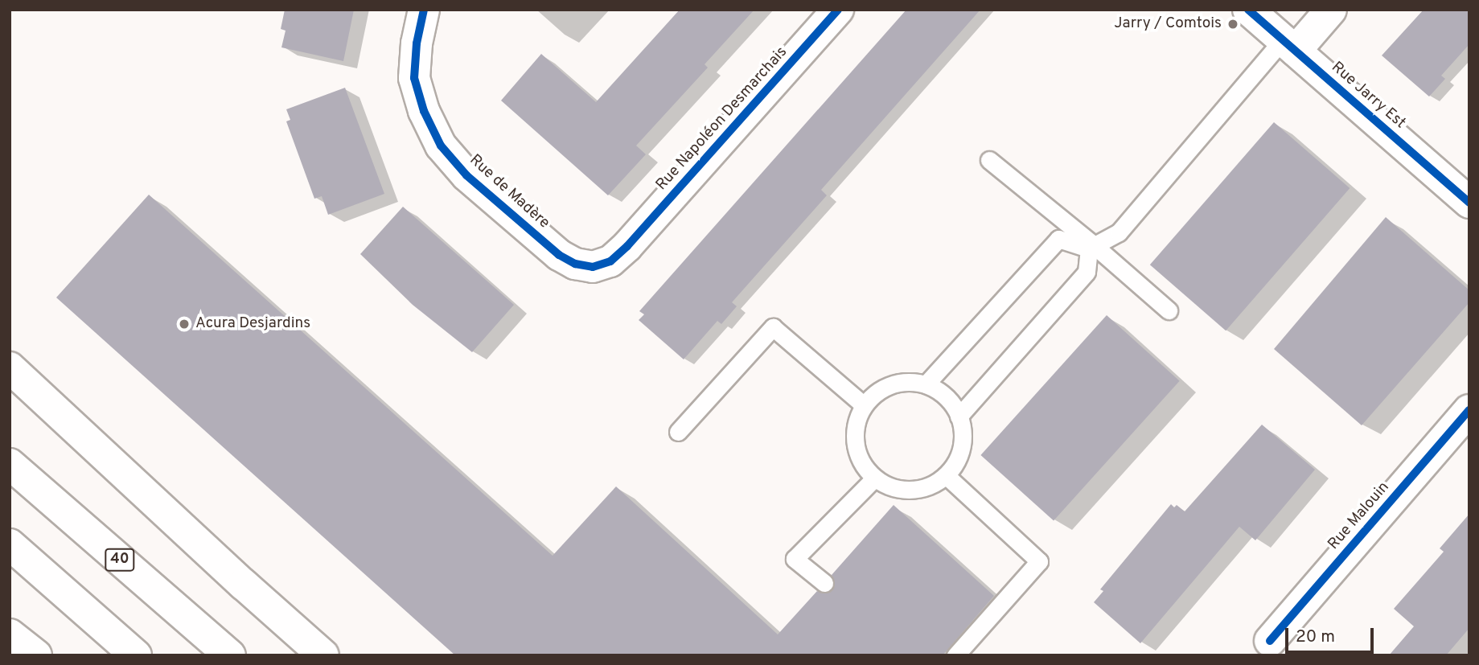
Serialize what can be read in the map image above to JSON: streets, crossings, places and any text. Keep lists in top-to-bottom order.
{
  "streets": {
    "main road": [
      "Rue Jarry Est",
      "Rue Napoléon Desmarchais",
      "Rue de Madère",
      "Rue Malouin",
      "40"
    ]
  },
  "crossings": [
    ["Rue Napoléon Desmarchais", "Rue de Madère"]
  ],
  "places": ["Jarry / Comtois", "Acura Desjardins"],
  "scale_bar": "20 m"
}
